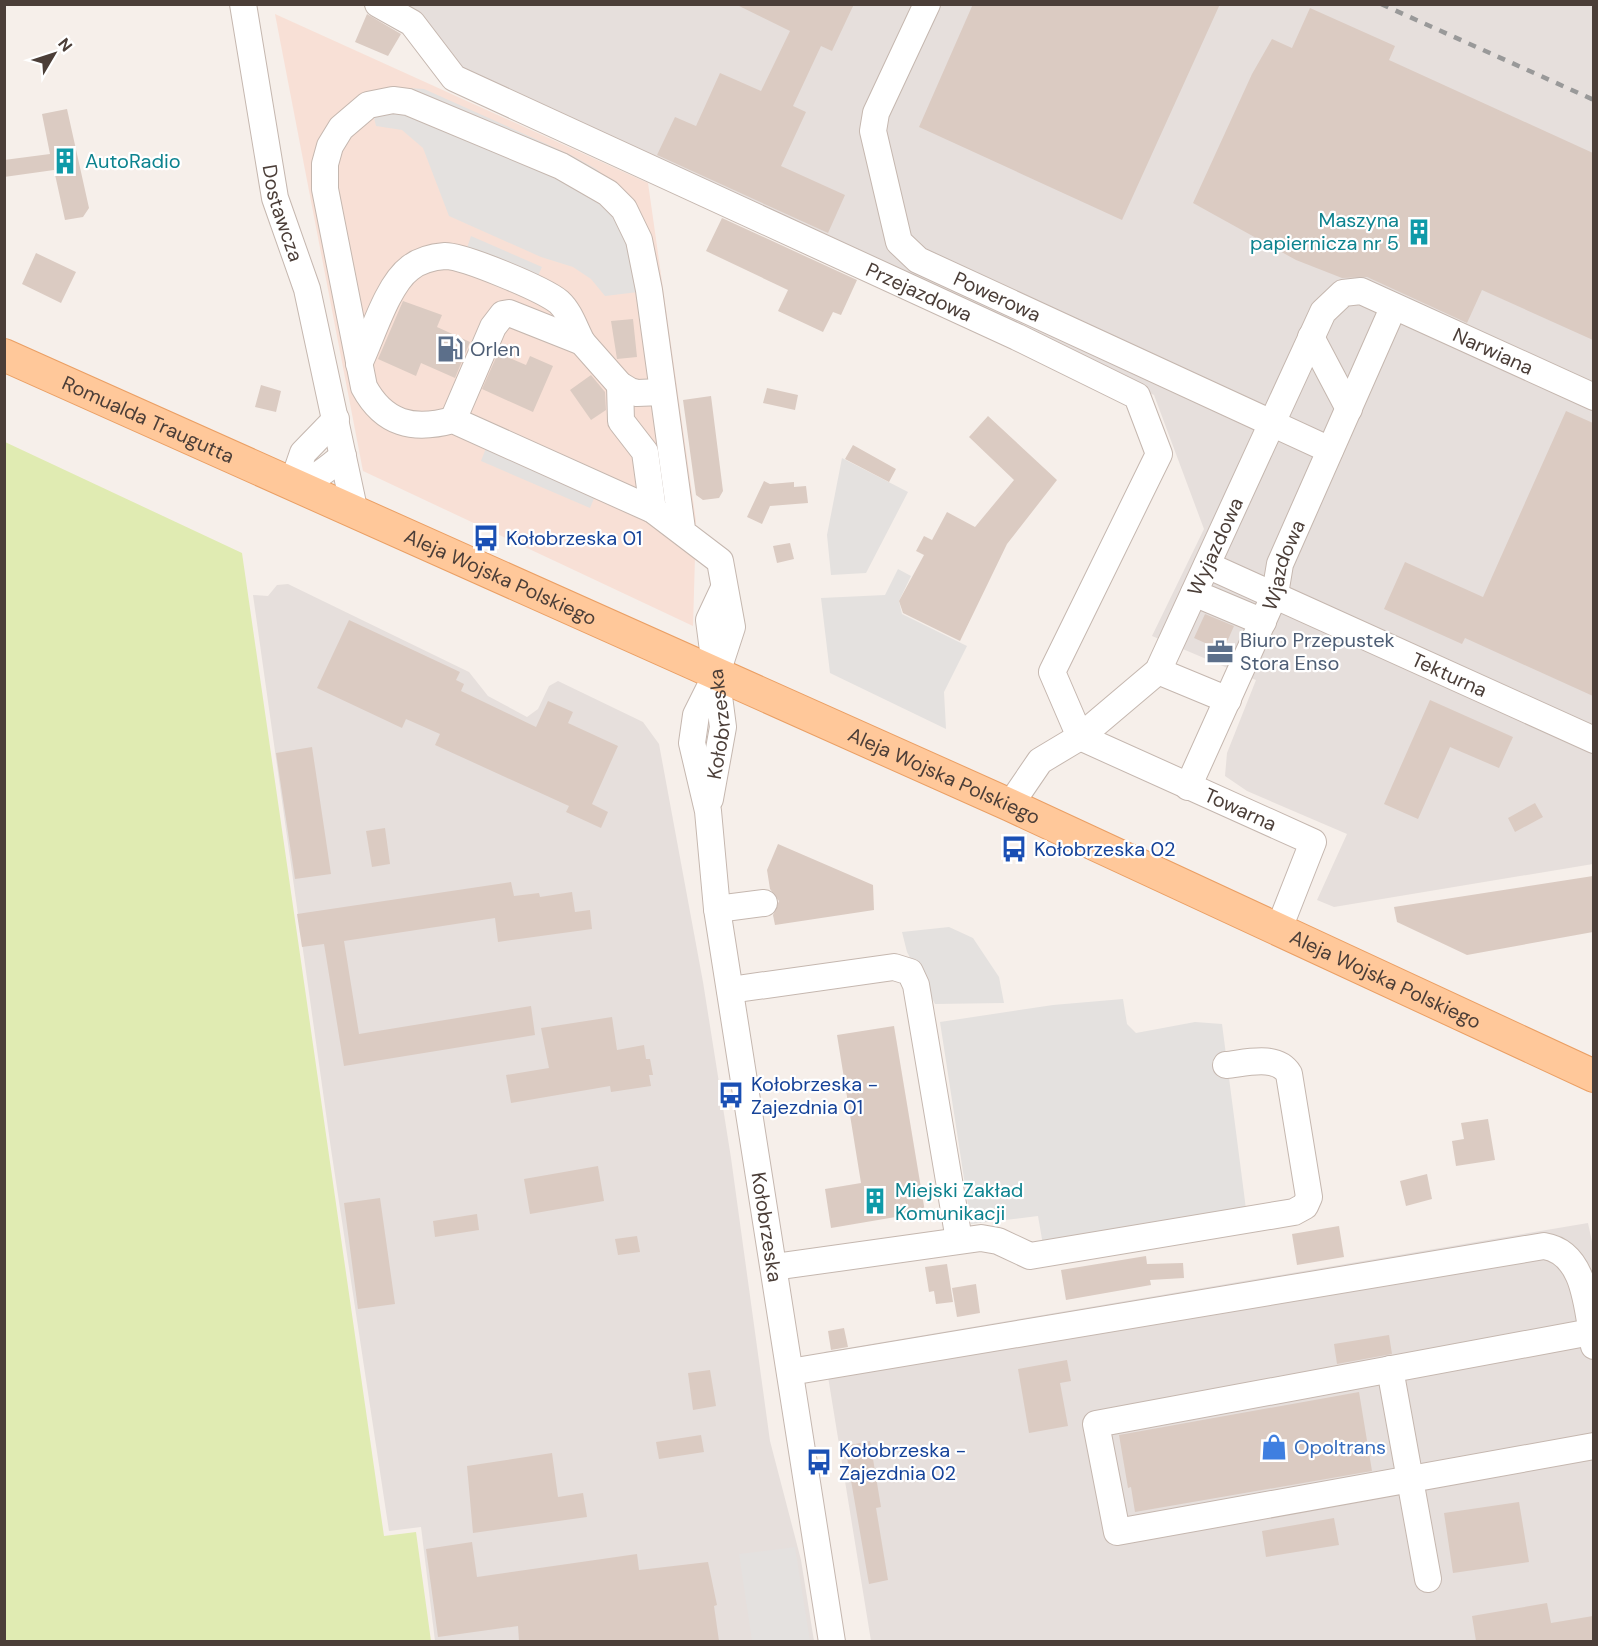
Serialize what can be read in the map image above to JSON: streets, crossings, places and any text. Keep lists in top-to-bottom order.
{
  "streets": {
    "main road": ["Romualda Traugutta", "Aleja Wojska Polskiego"],
    "street": [
      "Dostawcza",
      "Przejazdowa",
      "Powerowa",
      "Narwiana",
      "Wyjazdowa",
      "Wjazdowa",
      "Tekturna",
      "Kołobrzeska",
      "Towarna"
    ]
  },
  "crossings": [
    ["Dostawcza", "Aleja Wojska Polskiego"],
    ["Przejazdowa", "Wyjazdowa"],
    ["Przejazdowa", "Towarna"],
    ["Powerowa", "Wyjazdowa"],
    ["Powerowa", "Wjazdowa"],
    ["Narwiana", "Wyjazdowa"],
    ["Narwiana", "Wjazdowa"],
    ["Romualda Traugutta", "Aleja Wojska Polskiego"],
    ["Wyjazdowa", "Wjazdowa"],
    ["Wyjazdowa", "Aleja Wojska Polskiego"],
    ["Wyjazdowa", "Tekturna"],
    ["Wyjazdowa", "Towarna"],
    ["Wjazdowa", "Tekturna"],
    ["Wjazdowa", "Towarna"],
    ["Aleja Wojska Polskiego", "Kołobrzeska"],
    ["Aleja Wojska Polskiego", "Towarna"]
  ],
  "places": {
    "building": ["AutoRadio", "Maszyna papiernicza nr 5", "Miejski Zakład Komunikacji"],
    "fuel station": ["Orlen"],
    "bus stop": [
      "Kołobrzeska 01",
      "Kołobrzeska 02",
      "Kołobrzeska - Zajezdnia 01",
      "Kołobrzeska - Zajezdnia 02"
    ],
    "office": ["Biuro Przepustek Stora Enso"],
    "shop": ["Opoltrans"]
  },
  "north": "top right"
}
